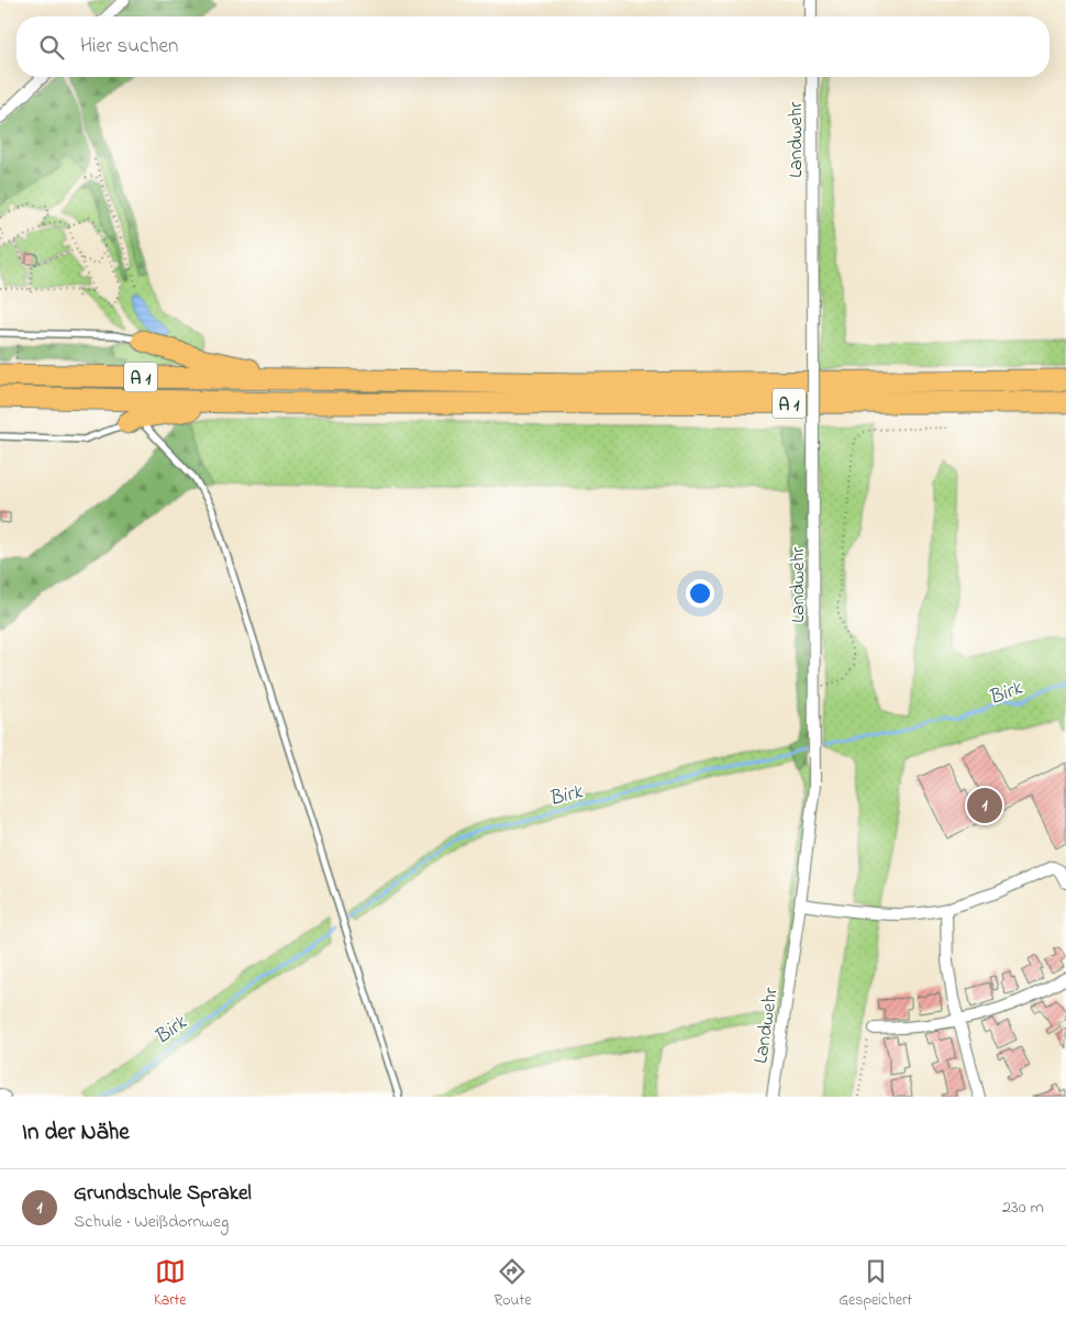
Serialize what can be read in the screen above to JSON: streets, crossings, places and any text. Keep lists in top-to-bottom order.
{
  "streets": {
    "highway": ["A 1"],
    "street": ["Landwehr"]
  },
  "water": ["Birk"],
  "page": {
    "search": "Hier suchen",
    "pins": "1",
    "heading": "In der Nähe",
    "list": [
      {
        "mark": "1",
        "name": "Grundschule Sprakel",
        "note": "Schule · Weißdornweg",
        "value": "230 m"
      }
    ],
    "nav": ["Karte", "Route", "Gespeichert"]
  }
}
